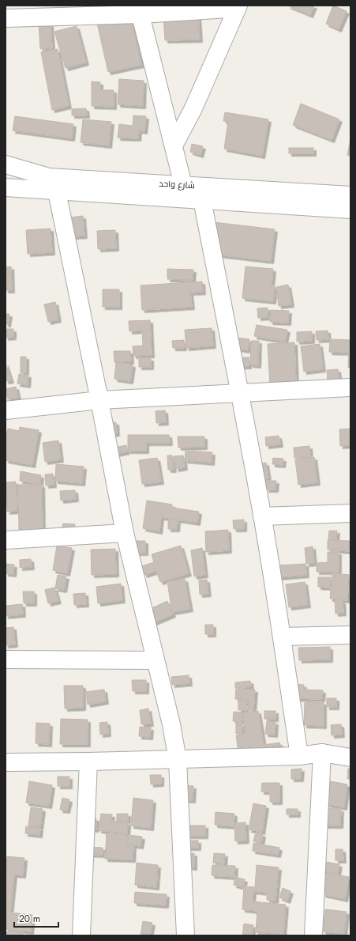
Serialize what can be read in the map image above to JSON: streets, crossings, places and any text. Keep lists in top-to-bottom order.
{
  "streets": {
    "street": ["شارع واحد"]
  },
  "scale_bar": "20 m"
}
